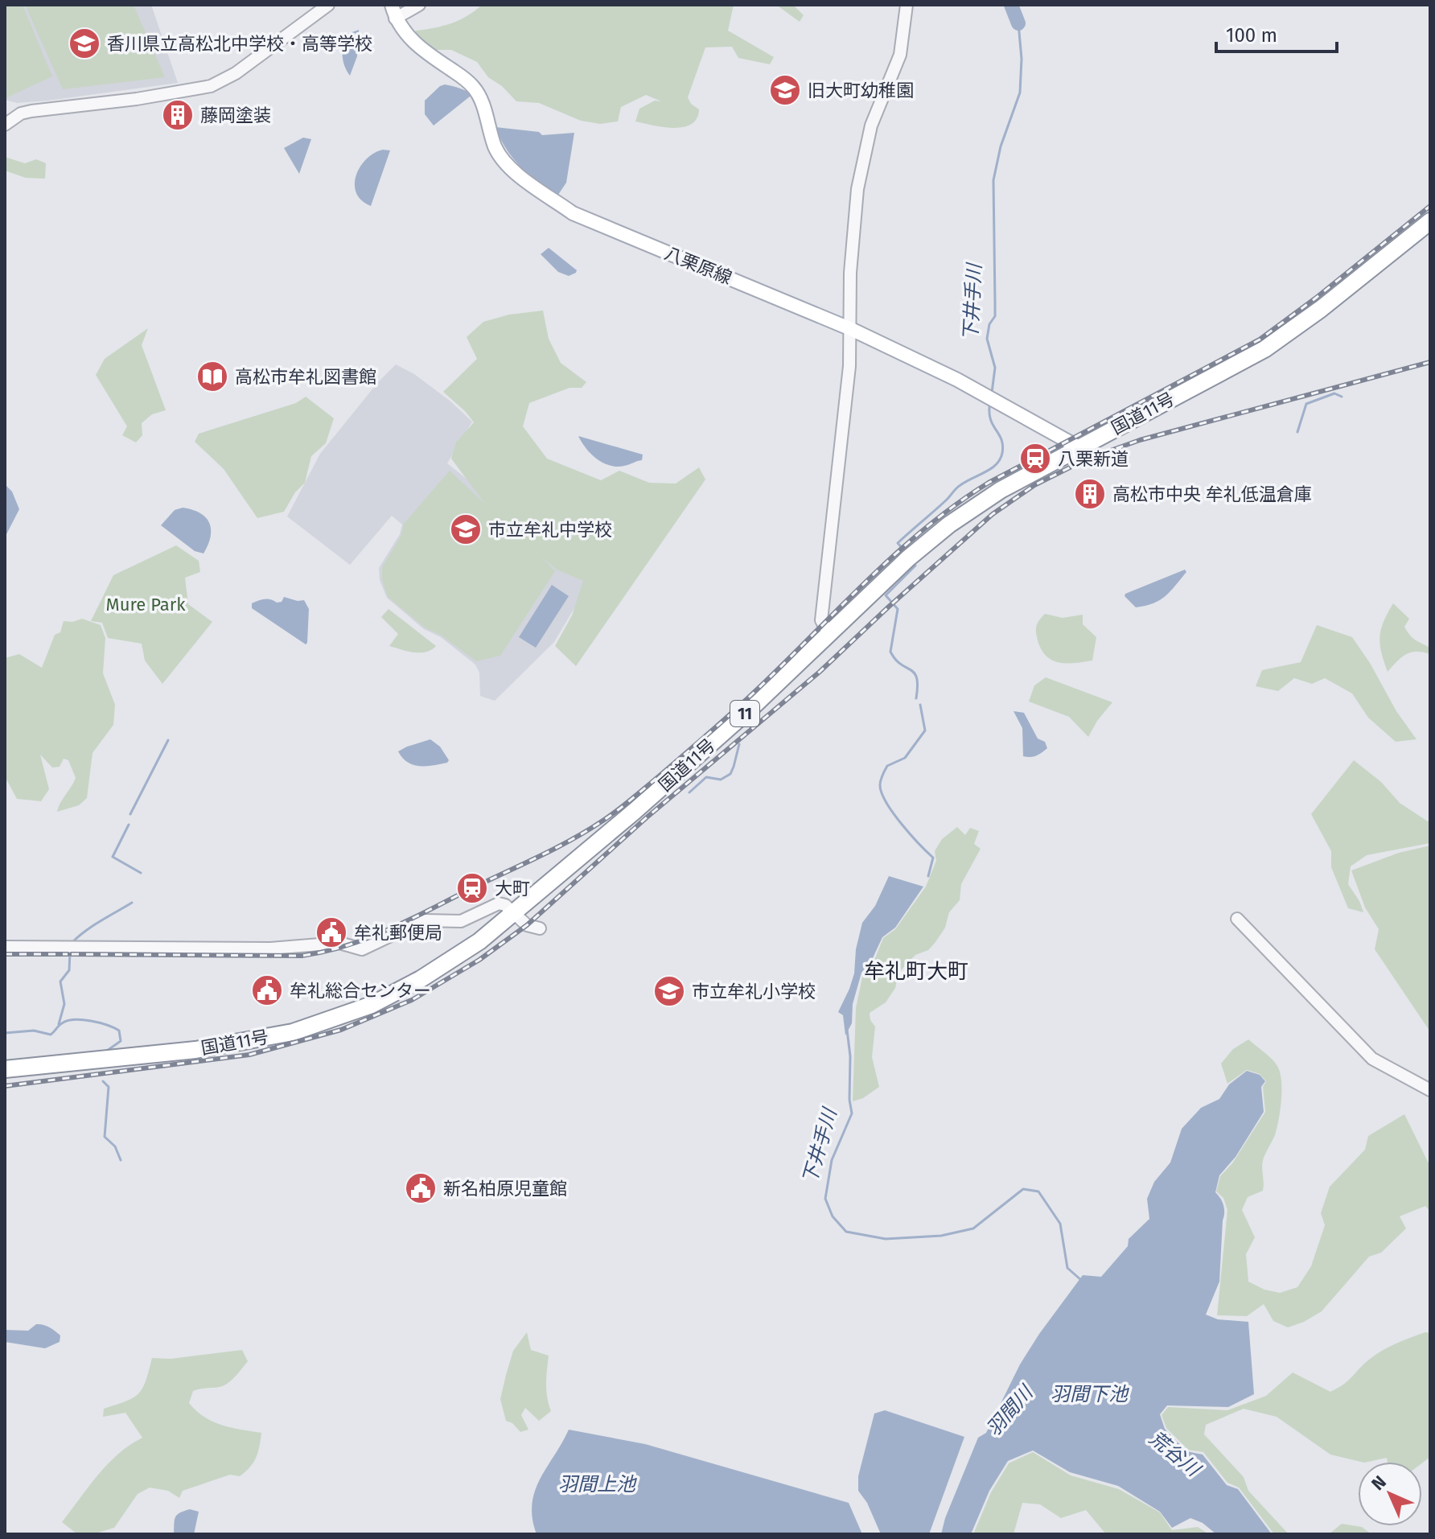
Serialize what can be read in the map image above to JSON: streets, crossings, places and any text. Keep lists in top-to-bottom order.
{
  "streets": {
    "highway": ["国道11号", "11"],
    "main road": ["八栗原線"]
  },
  "crossings": [
    ["八栗原線", "国道11号"]
  ],
  "districts": ["牟礼町大町"],
  "water": [
    "下井手川",
    "羽間下池",
    "羽間川",
    "荒谷川",
    "羽間上池"
  ],
  "parks": ["Mure Park"],
  "places": {
    "school or university": [
      "香川県立高松北中学校・高等学校",
      "旧大町幼稚園",
      "市立牟礼中学校",
      "市立牟礼小学校"
    ],
    "building": ["藤岡塗装", "高松市中央 牟礼低温倉庫"],
    "library": ["高松市牟礼図書館"],
    "station": ["八栗新道", "大町"],
    "public building": ["牟礼郵便局", "牟礼総合センター", "新名柏原児童館"]
  },
  "scale_bar": "100 m",
  "north": "top left"
}
